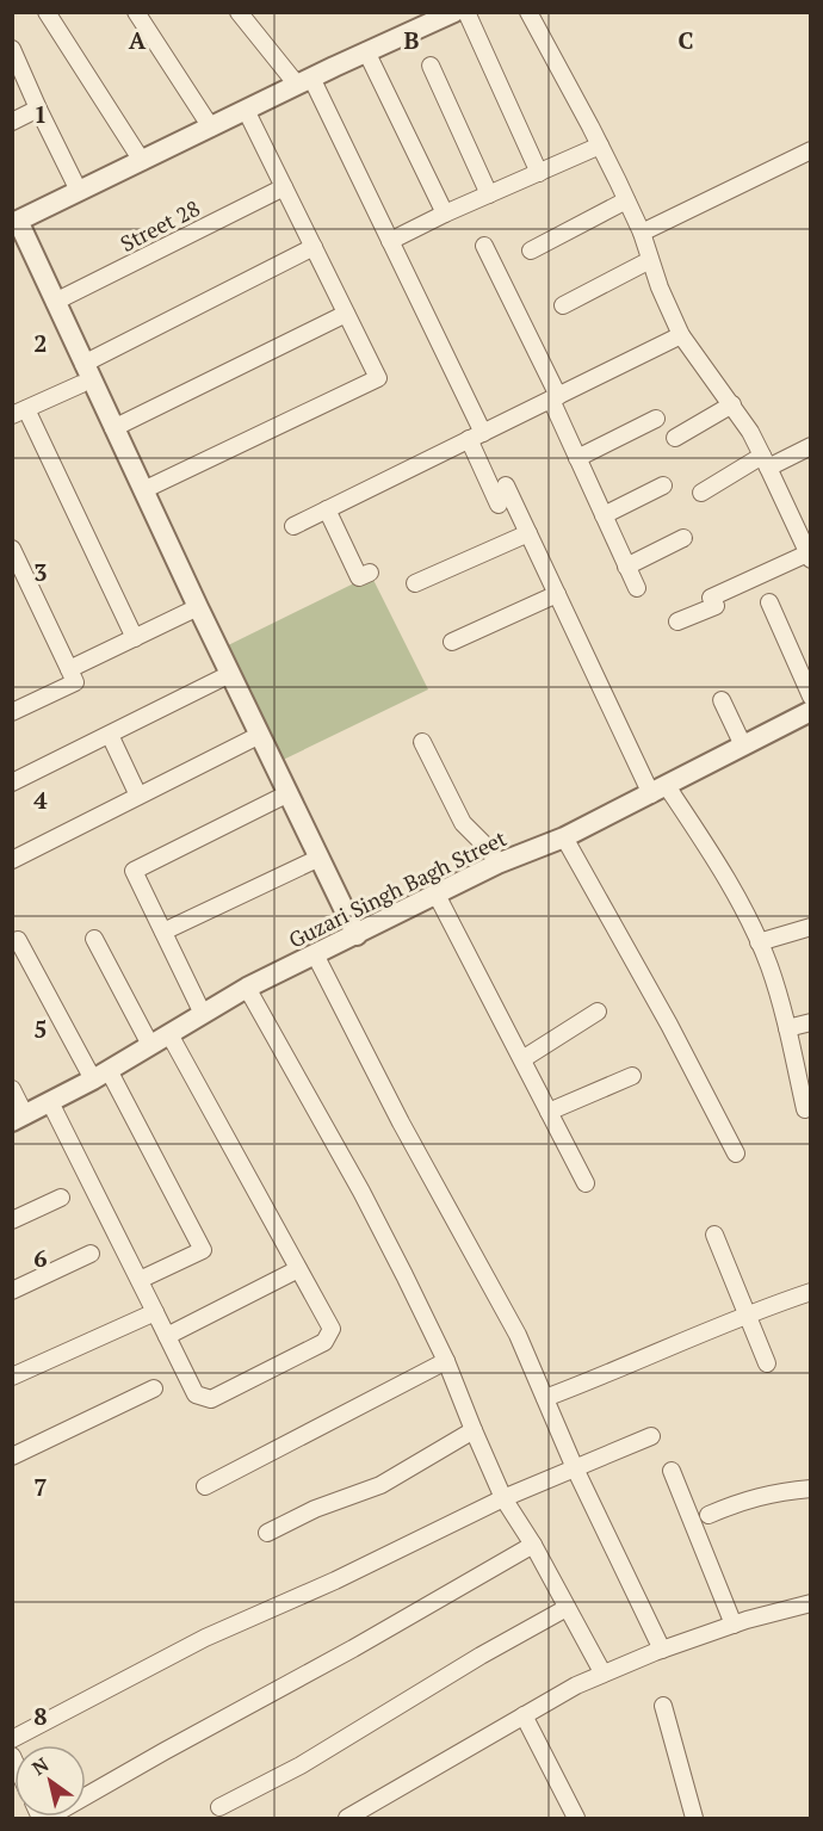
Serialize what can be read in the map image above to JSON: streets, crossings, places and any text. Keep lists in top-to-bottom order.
{
  "streets": {
    "street": ["Street 28", "Guzari Singh Bagh Street"]
  },
  "north": "top left",
  "grid": {
    "columns": ["A", "B", "C"],
    "rows": [
      "1",
      "2",
      "3",
      "4",
      "5",
      "6",
      "7",
      "8"
    ]
  }
}
